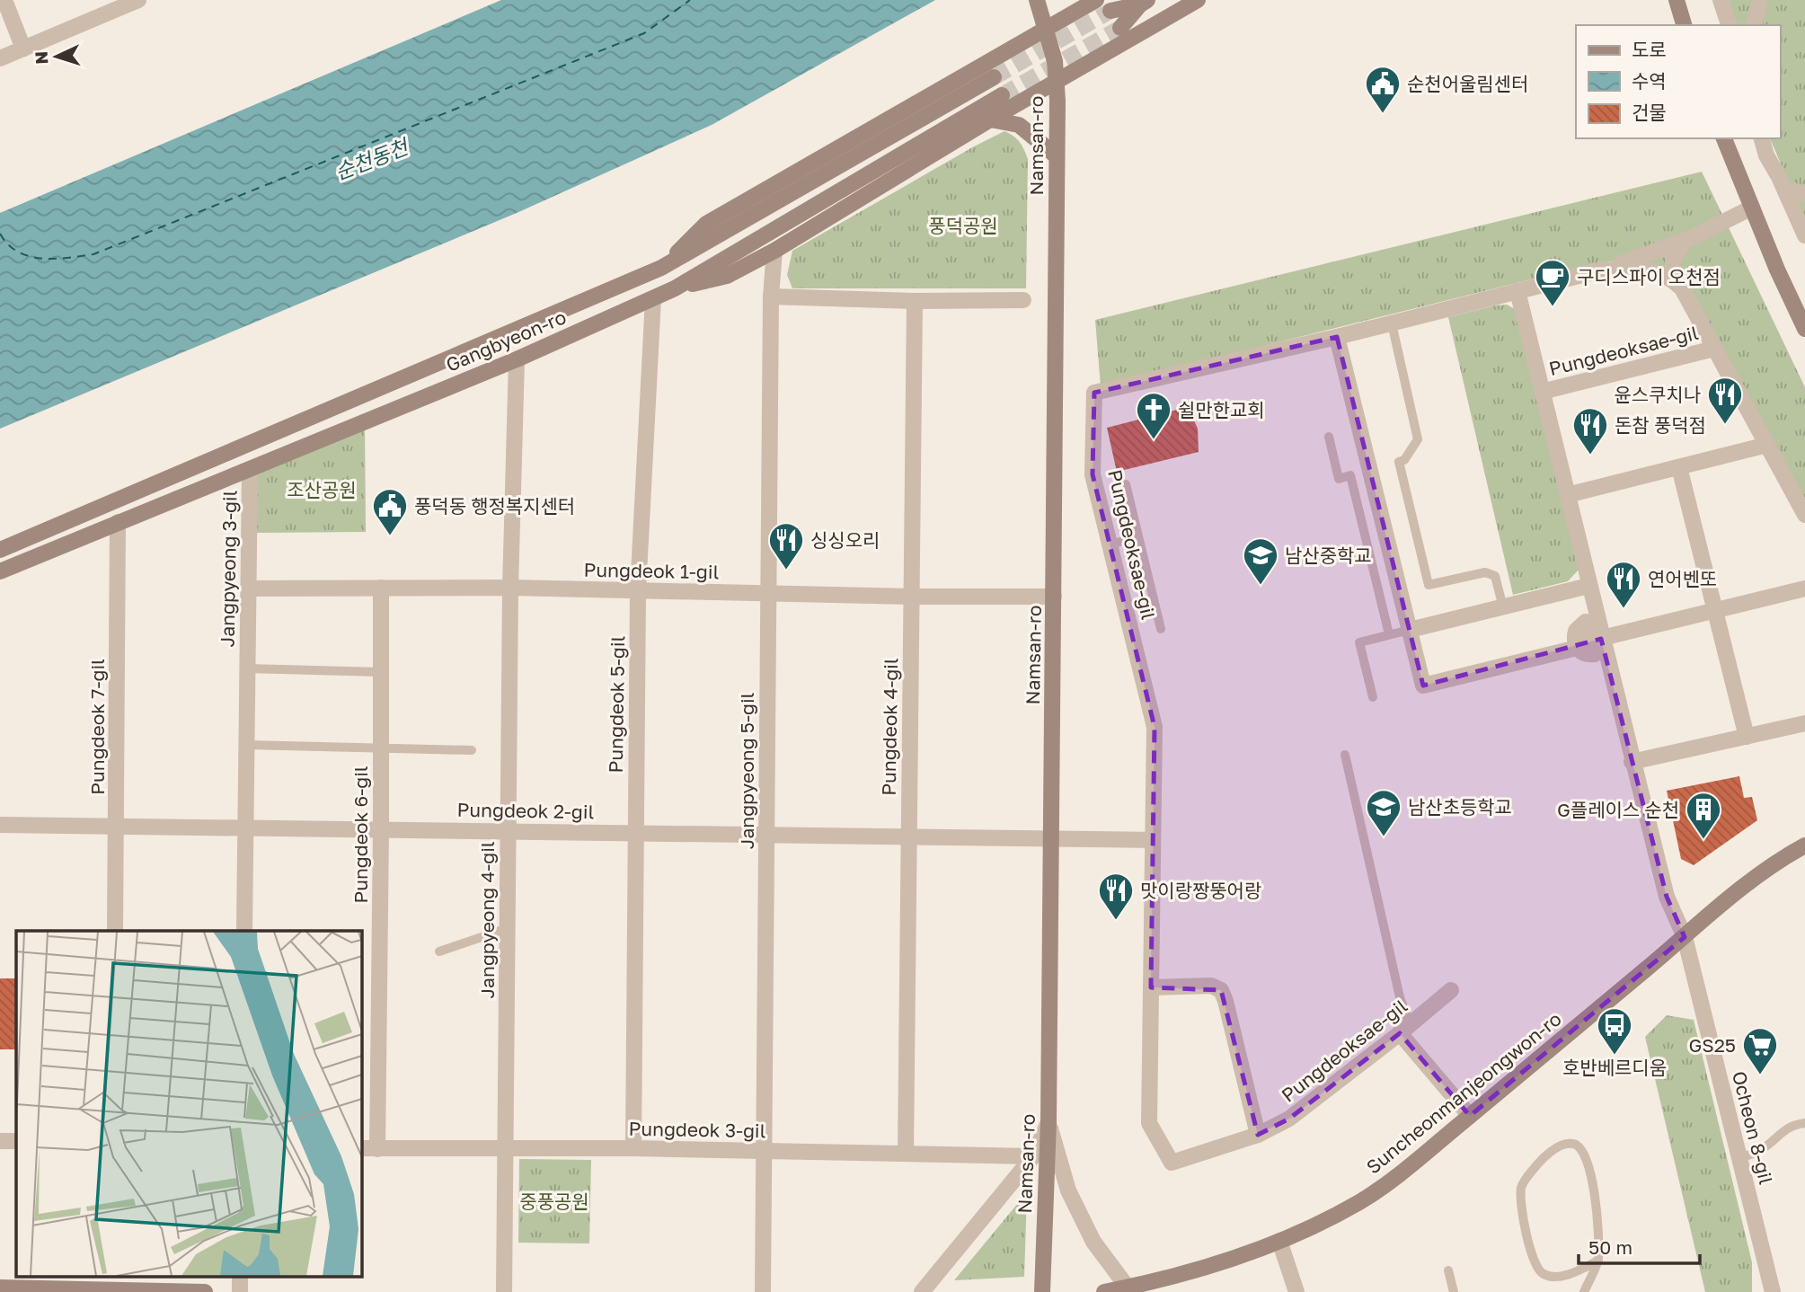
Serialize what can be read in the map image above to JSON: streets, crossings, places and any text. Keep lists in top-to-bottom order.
{
  "streets": {
    "main road": ["Namsan-ro", "Gangbyeon-ro", "Suncheonmanjeongwon-ro"],
    "street": [
      "Pungdeoksae-gil",
      "Jangpyeong 3-gil",
      "Pungdeok 1-gil",
      "Pungdeok 5-gil",
      "Pungdeok 7-gil",
      "Pungdeok 4-gil",
      "Jangpyeong 5-gil",
      "Pungdeok 2-gil",
      "Pungdeok 6-gil",
      "Jangpyeong 4-gil",
      "Ocheon 8-gil",
      "Pungdeok 3-gil"
    ]
  },
  "crossings": [
    ["Namsan-ro", "Pungdeok 1-gil"],
    ["Namsan-ro", "Pungdeok 2-gil"],
    ["Gangbyeon-ro", "Jangpyeong 3-gil"],
    ["Gangbyeon-ro", "Pungdeok 5-gil"],
    ["Gangbyeon-ro", "Pungdeok 7-gil"],
    ["Gangbyeon-ro", "Jangpyeong 4-gil"],
    ["Pungdeoksae-gil", "Pungdeok 2-gil"],
    ["Pungdeoksae-gil", "Suncheonmanjeongwon-ro"],
    ["Pungdeoksae-gil", "Ocheon 8-gil"],
    ["Jangpyeong 3-gil", "Pungdeok 1-gil"],
    ["Jangpyeong 3-gil", "Pungdeok 2-gil"],
    ["Jangpyeong 3-gil", "Pungdeok 6-gil"],
    ["Pungdeok 1-gil", "Pungdeok 5-gil"],
    ["Pungdeok 1-gil", "Pungdeok 4-gil"],
    ["Pungdeok 1-gil", "Jangpyeong 5-gil"],
    ["Pungdeok 1-gil", "Pungdeok 6-gil"],
    ["Pungdeok 1-gil", "Jangpyeong 4-gil"],
    ["Pungdeok 5-gil", "Pungdeok 2-gil"],
    ["Pungdeok 5-gil", "Pungdeok 3-gil"],
    ["Pungdeok 7-gil", "Pungdeok 2-gil"],
    ["Pungdeok 4-gil", "Pungdeok 2-gil"],
    ["Pungdeok 4-gil", "Pungdeok 3-gil"],
    ["Jangpyeong 5-gil", "Pungdeok 2-gil"],
    ["Jangpyeong 5-gil", "Pungdeok 3-gil"],
    ["Pungdeok 2-gil", "Pungdeok 6-gil"],
    ["Pungdeok 2-gil", "Jangpyeong 4-gil"],
    ["Pungdeok 6-gil", "Pungdeok 3-gil"],
    ["Jangpyeong 4-gil", "Pungdeok 3-gil"],
    ["Suncheonmanjeongwon-ro", "Ocheon 8-gil"]
  ],
  "water": ["순천동천"],
  "parks": ["풍덕공원", "조산공원", "중풍공원"],
  "places": {
    "public building": ["순천어울림센터", "풍덕동 행정복지센터"],
    "cafe": ["구디스파이 오천점"],
    "restaurant": [
      "윤스쿠치나",
      "돈참 풍덕점",
      "싱싱오리",
      "연어벤또",
      "맛이랑짱뚱어랑"
    ],
    "church": ["쉴만한교회"],
    "school or university": ["남산중학교", "남산초등학교"],
    "building": ["G플레이스 순천"],
    "bus stop": ["호반베르디움"],
    "supermarket": ["GS25"]
  },
  "legend": ["도로", "수역", "건물"],
  "scale_bar": "50 m",
  "north": "left"
}
